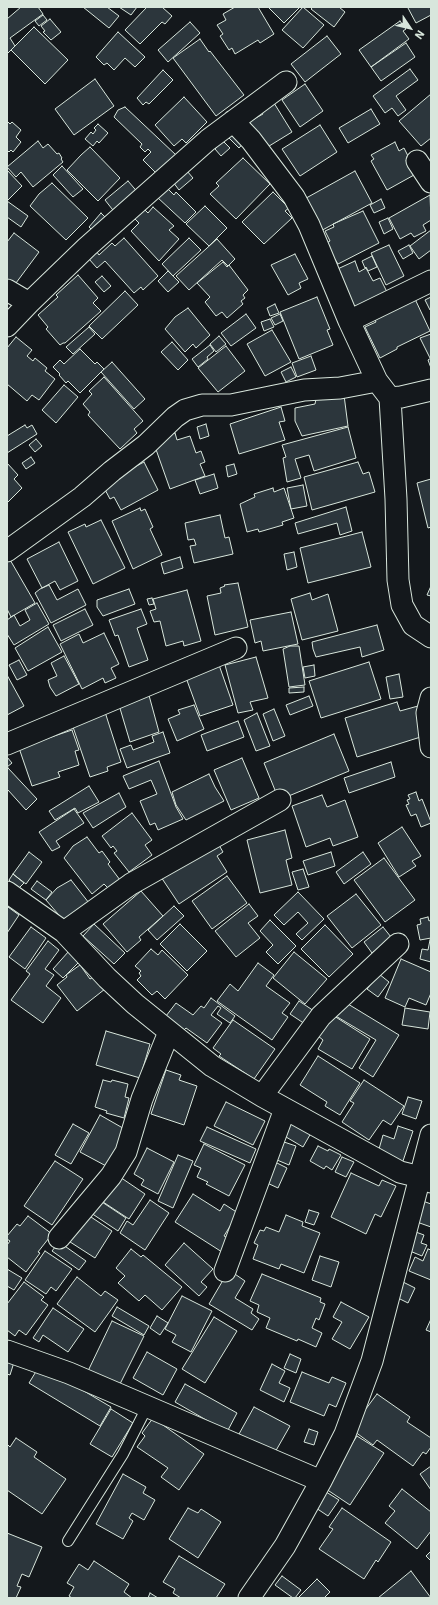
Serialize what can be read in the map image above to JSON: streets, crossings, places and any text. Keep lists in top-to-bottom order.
{
  "north": "bottom right"
}
